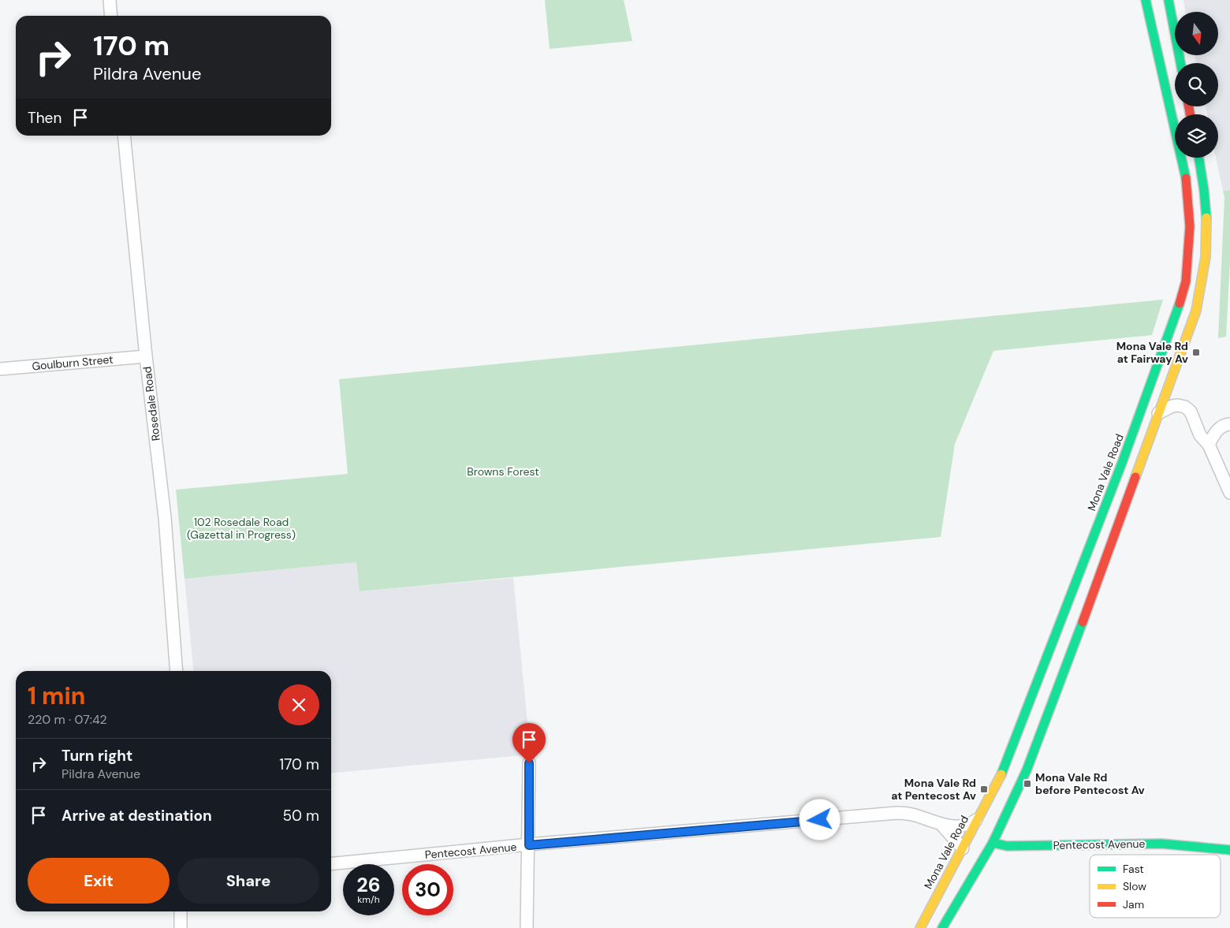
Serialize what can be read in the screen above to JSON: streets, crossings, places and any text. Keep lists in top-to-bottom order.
{
  "streets": {
    "main road": ["Mona Vale Road", "Pentecost Avenue"],
    "street": ["Goulburn Street", "Rosedale Road"]
  },
  "crossings": [
    ["Goulburn Street", "Rosedale Road"],
    ["Mona Vale Road", "Pentecost Avenue"]
  ],
  "parks": ["Browns Forest", "102 Rosedale Road (Gazettal in Progress)"],
  "places": {
    "transit": ["Mona Vale Rd at Fairway Av", "Mona Vale Rd before Pentecost Av", "Mona Vale Rd at Pentecost Av"]
  },
  "legend": ["Fast", "Slow", "Jam"],
  "north": "bottom",
  "page": {
    "turn": ["170 m", "Pildra Avenue"],
    "then": "Then",
    "heading": ["1 min", "220 m · 07:42"],
    "list": [
      {
        "name": "Turn right",
        "note": "Pildra Avenue",
        "value": "170 m"
      },
      {
        "name": "Arrive at destination",
        "value": "50 m"
      }
    ],
    "buttons": ["Exit", "Share"],
    "speed": "26 km/h",
    "limit": "30"
  }
}
